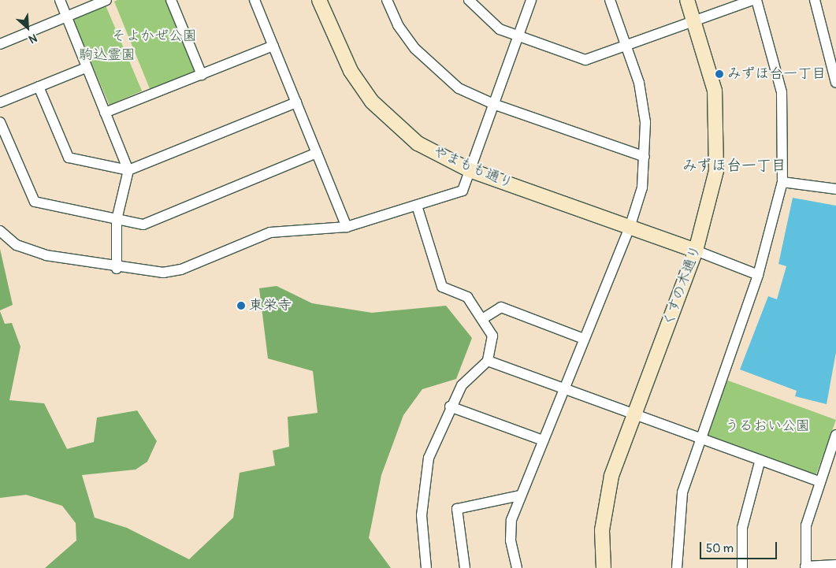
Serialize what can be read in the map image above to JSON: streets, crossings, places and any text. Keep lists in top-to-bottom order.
{
  "streets": {
    "street": ["やまもも通り", "くすの木通り"]
  },
  "crossings": [
    ["やまもも通り", "くすの木通り"]
  ],
  "districts": ["みずほ台一丁目"],
  "parks": ["そよかぜ公園", "駒込霊園", "うるおい公園"],
  "places": ["みずほ台一丁目", "東栄寺"],
  "scale_bar": "50 m",
  "north": "bottom right"
}
